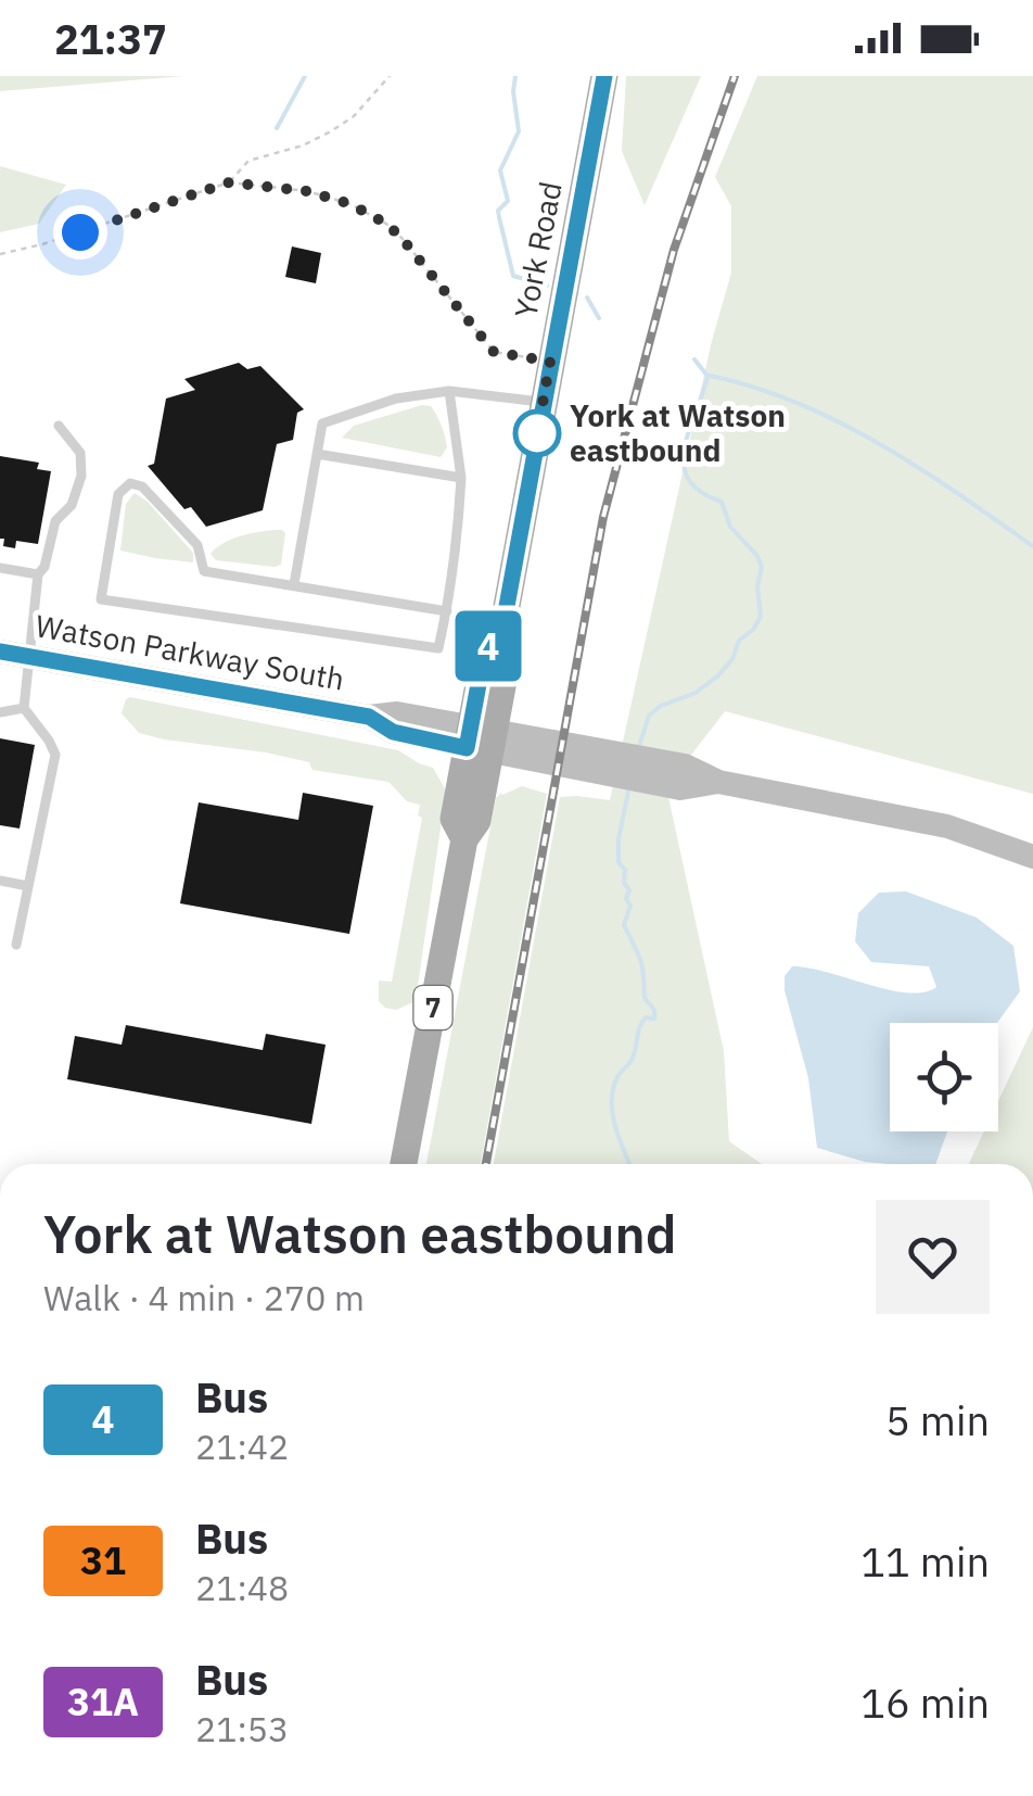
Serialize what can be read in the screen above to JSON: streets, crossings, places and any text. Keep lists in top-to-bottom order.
{
  "streets": {
    "main road": ["York Road", "Watson Parkway South", "7"]
  },
  "crossings": [
    ["York Road", "Watson Parkway South"]
  ],
  "places": ["York at Watson eastbound"],
  "lines": ["bus line 4"],
  "page": {
    "status": "21:37",
    "on_map": "4",
    "heading": ["York at Watson eastbound", "Walk · 4 min · 270 m"],
    "list": [
      {
        "mark": "4",
        "name": "Bus",
        "note": "21:42",
        "value": "5 min"
      },
      {
        "mark": "31",
        "name": "Bus",
        "note": "21:48",
        "value": "11 min"
      },
      {
        "mark": "31A",
        "name": "Bus",
        "note": "21:53",
        "value": "16 min"
      }
    ]
  }
}
